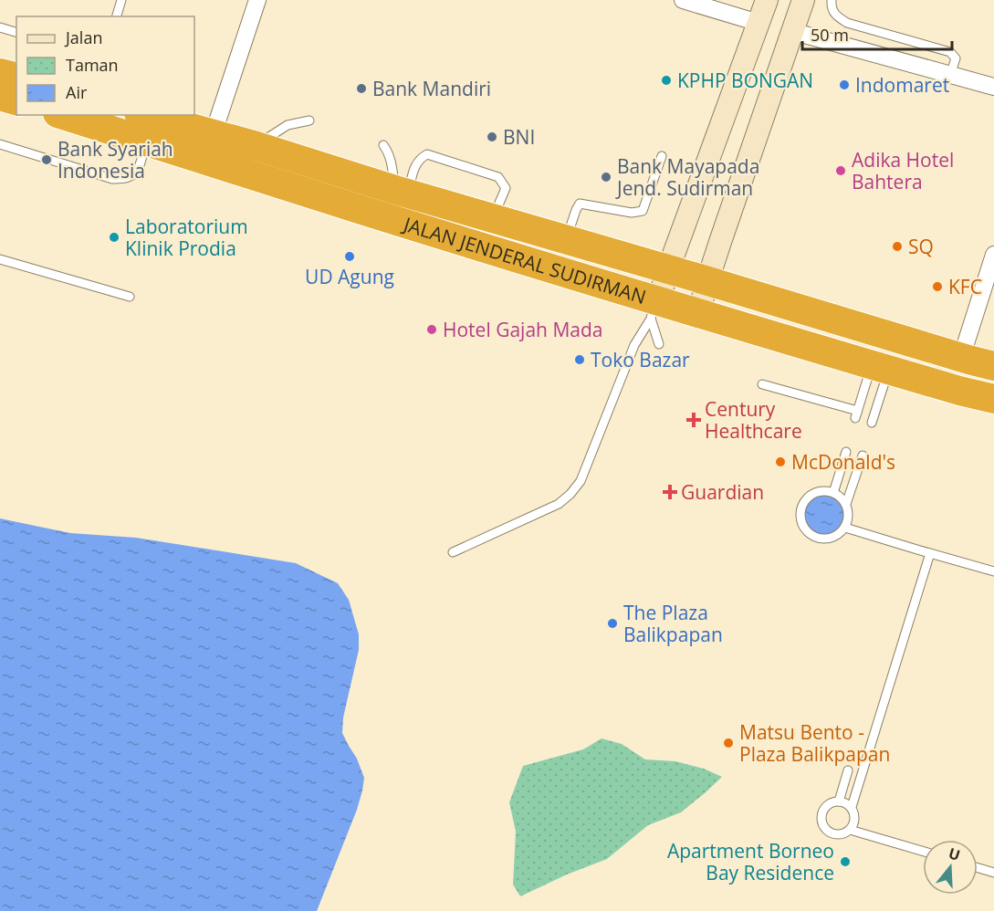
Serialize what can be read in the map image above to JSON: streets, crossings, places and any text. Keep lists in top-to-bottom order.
{
  "streets": {
    "highway": ["JALAN JENDERAL SUDIRMAN"]
  },
  "places": {
    "other": [
      "KPHP BONGAN",
      "Indomaret",
      "Bank Mandiri",
      "BNI",
      "Bank Syariah Indonesia",
      "Adika Hotel Bahtera",
      "Bank Mayapada Jend. Sudirman",
      "Laboratorium Klinik Prodia",
      "SQ",
      "UD Agung",
      "KFC",
      "Hotel Gajah Mada",
      "Toko Bazar",
      "McDonald's",
      "The Plaza Balikpapan",
      "Matsu Bento - Plaza Balikpapan",
      "Apartment Borneo Bay Residence"
    ],
    "health": ["Century Healthcare", "Guardian"]
  },
  "legend": ["Jalan", "Taman", "Air"],
  "scale_bar": "50 m",
  "north": "top"
}
